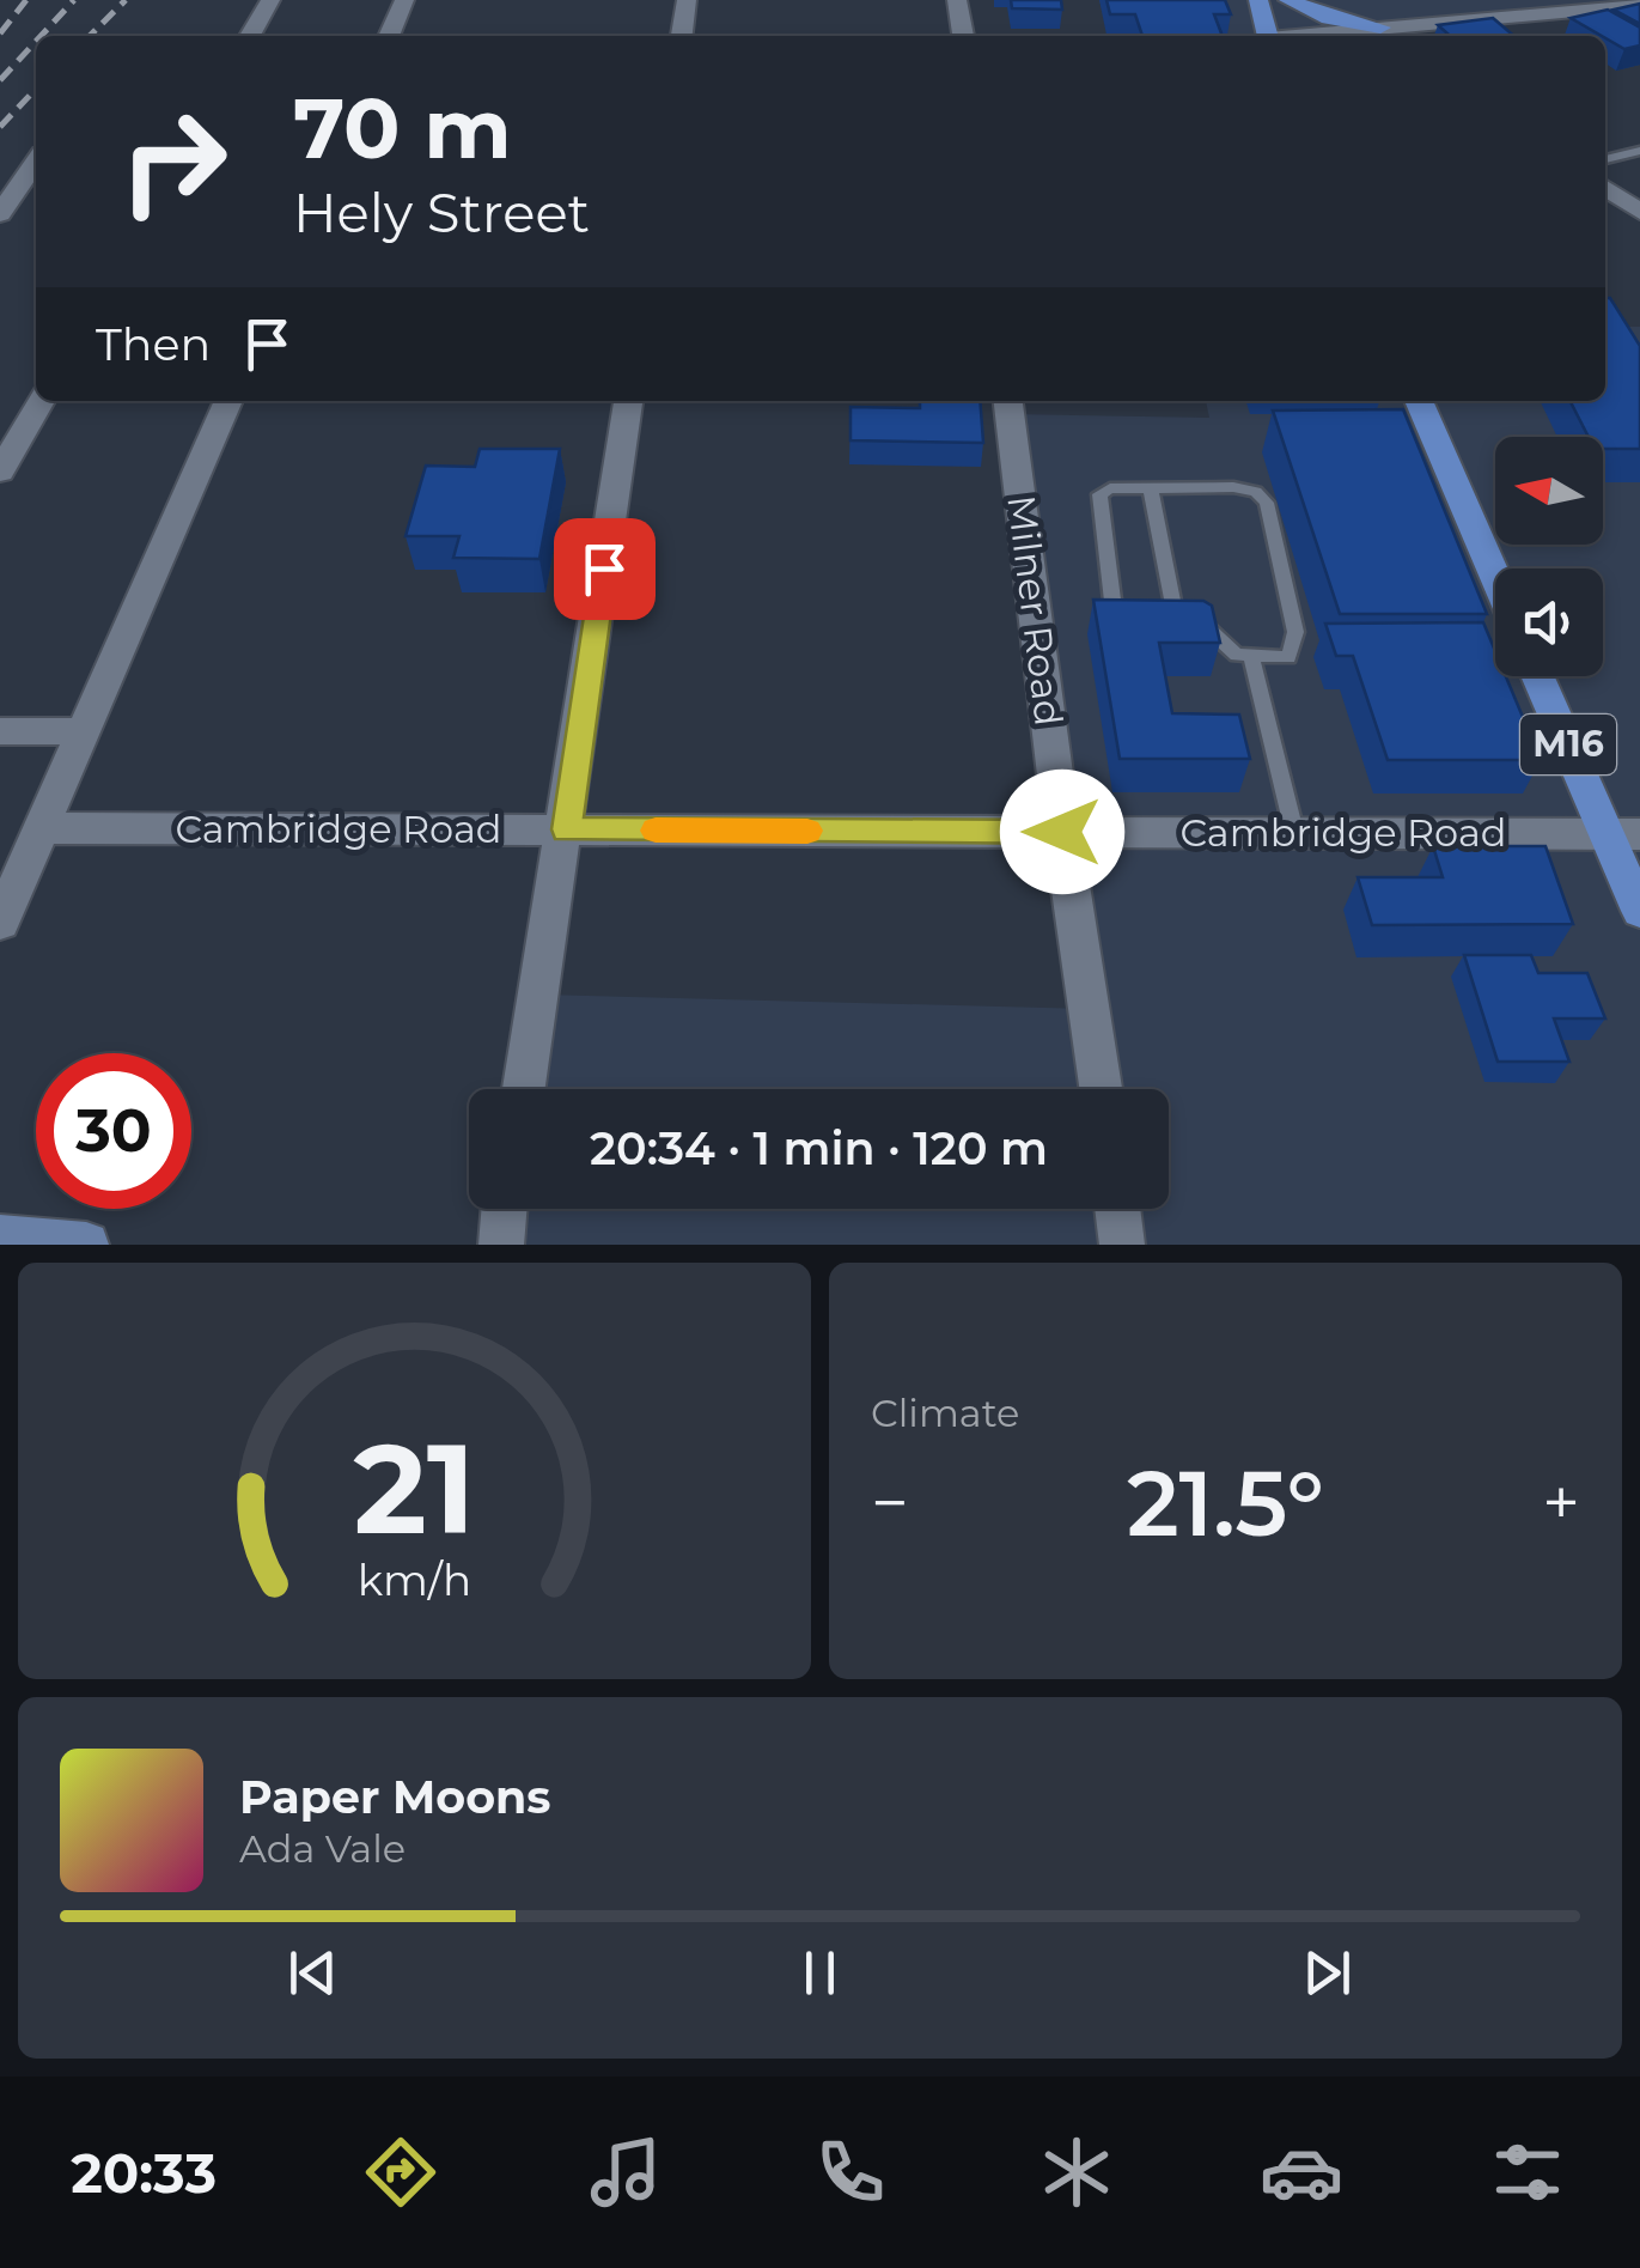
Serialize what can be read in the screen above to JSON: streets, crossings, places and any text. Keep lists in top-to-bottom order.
{
  "streets": {
    "main road": ["M16"],
    "street": ["Milner Road", "Cambridge Road"]
  },
  "crossings": [
    ["Milner Road", "Cambridge Road"],
    ["M16", "Cambridge Road"]
  ],
  "north": "left",
  "page": {
    "turn": ["70 m", "Hely Street"],
    "then": "Then",
    "limit": "30",
    "trip": "20:34 · 1 min · 120 m",
    "tile": "Climate",
    "heat": ["−", "21.5°", "+"],
    "song": ["Paper Moons", "Ada Vale"],
    "tabs": "20:33",
    "gauge": ["21", "km/h"]
  }
}
